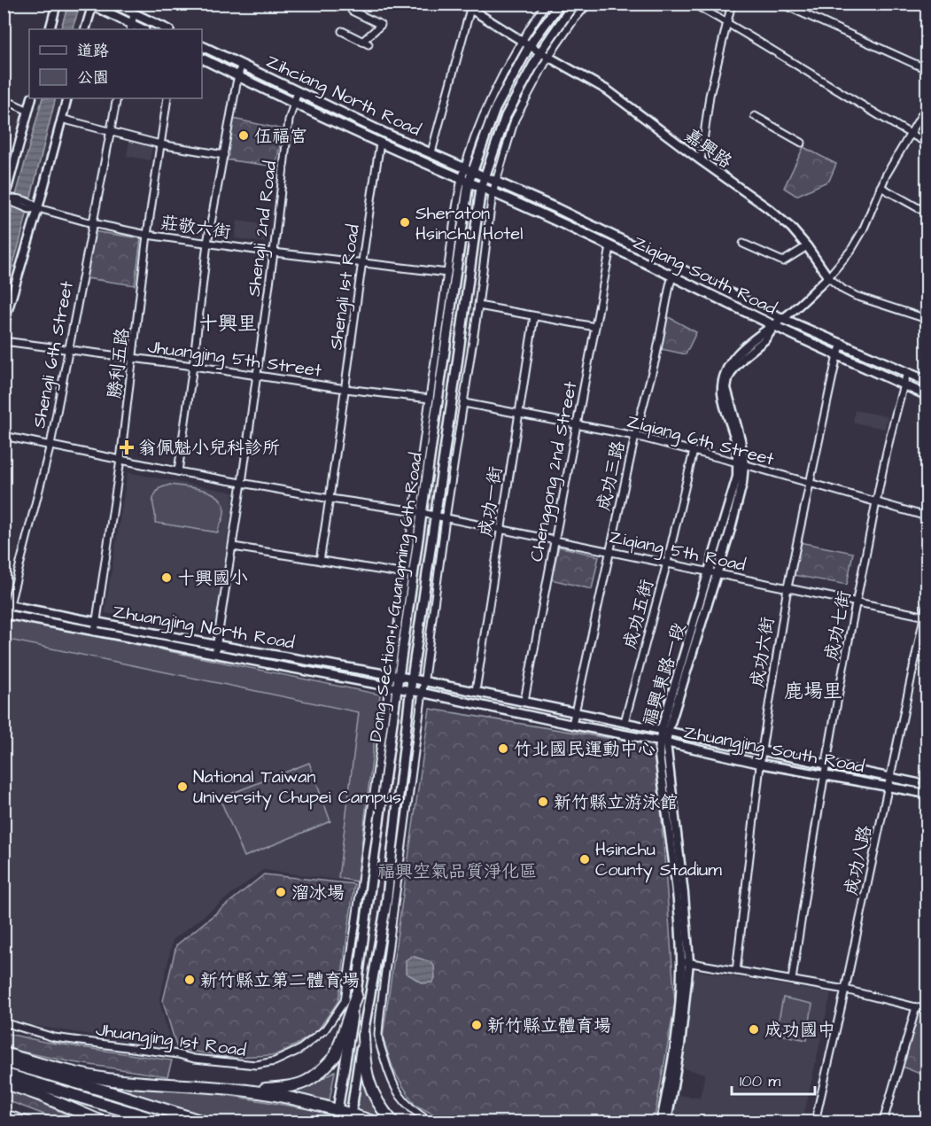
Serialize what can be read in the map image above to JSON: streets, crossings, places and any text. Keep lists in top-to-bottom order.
{
  "streets": {
    "main road": ["Zihciang North Road", "Ziqiang South Road", "Dong Section 1, Guangming 6th Road"],
    "street": [
      "嘉興路",
      "莊敬六街",
      "Shengli 2nd Road",
      "Shengli 1st Road",
      "Shengli 6th Street",
      "Jhuangjing 5th Street",
      "勝利五路",
      "Ziqiang 6th Street",
      "Chenggong 2nd Street",
      "成功三路",
      "成功一街",
      "Ziqiang 5th Road",
      "成功五街",
      "成功七街",
      "Zhuangjing North Road",
      "成功六街",
      "福興東路一段",
      "Zhuangjing South Road",
      "成功八路",
      "Jhuangjing 1st Road"
    ]
  },
  "crossings": [
    ["Zihciang North Road", "Shengli 2nd Road"],
    ["Zihciang North Road", "Ziqiang South Road"],
    ["Zihciang North Road", "Shengli 1st Road"],
    ["Zihciang North Road", "Dong Section 1, Guangming 6th Road"],
    ["嘉興路", "Dong Section 1, Guangming 6th Road"],
    ["嘉興路", "福興東路一段"],
    ["莊敬六街", "Shengli 2nd Road"],
    ["莊敬六街", "Shengli 1st Road"],
    ["莊敬六街", "Shengli 6th Street"],
    ["莊敬六街", "勝利五路"],
    ["莊敬六街", "Dong Section 1, Guangming 6th Road"],
    ["Shengli 2nd Road", "Jhuangjing 5th Street"],
    ["Shengli 2nd Road", "Ziqiang 5th Road"],
    ["Shengli 2nd Road", "Zhuangjing North Road"],
    ["Ziqiang South Road", "Chenggong 2nd Street"],
    ["Ziqiang South Road", "成功三路"],
    ["Ziqiang South Road", "Dong Section 1, Guangming 6th Road"],
    ["Ziqiang South Road", "成功七街"],
    ["Ziqiang South Road", "成功六街"],
    ["Ziqiang South Road", "福興東路一段"],
    ["Shengli 1st Road", "Jhuangjing 5th Street"],
    ["Shengli 1st Road", "Ziqiang 5th Road"],
    ["Shengli 6th Street", "Jhuangjing 5th Street"],
    ["Shengli 6th Street", "Ziqiang 5th Road"],
    ["Shengli 6th Street", "Zhuangjing North Road"],
    ["Jhuangjing 5th Street", "勝利五路"],
    ["Jhuangjing 5th Street", "Dong Section 1, Guangming 6th Road"],
    ["勝利五路", "Ziqiang 5th Road"],
    ["勝利五路", "Zhuangjing North Road"],
    ["Ziqiang 6th Street", "Chenggong 2nd Street"],
    ["Ziqiang 6th Street", "成功三路"],
    ["Ziqiang 6th Street", "成功一街"],
    ["Ziqiang 6th Street", "成功五街"],
    ["Ziqiang 6th Street", "成功七街"],
    ["Ziqiang 6th Street", "成功六街"],
    ["Ziqiang 6th Street", "福興東路一段"],
    ["Chenggong 2nd Street", "Ziqiang 5th Road"],
    ["Chenggong 2nd Street", "Zhuangjing South Road"],
    ["成功三路", "Ziqiang 5th Road"],
    ["成功三路", "Zhuangjing South Road"],
    ["成功一街", "Ziqiang 5th Road"],
    ["成功一街", "Zhuangjing South Road"],
    ["Ziqiang 5th Road", "Dong Section 1, Guangming 6th Road"],
    ["Ziqiang 5th Road", "成功五街"],
    ["Ziqiang 5th Road", "成功七街"],
    ["Ziqiang 5th Road", "成功六街"],
    ["Ziqiang 5th Road", "福興東路一段"],
    ["Ziqiang 5th Road", "成功八路"],
    ["Dong Section 1, Guangming 6th Road", "Zhuangjing North Road"],
    ["Dong Section 1, Guangming 6th Road", "Zhuangjing South Road"],
    ["Dong Section 1, Guangming 6th Road", "Jhuangjing 1st Road"],
    ["成功五街", "Zhuangjing South Road"],
    ["成功七街", "Zhuangjing South Road"],
    ["Zhuangjing North Road", "Zhuangjing South Road"],
    ["成功六街", "Zhuangjing South Road"],
    ["福興東路一段", "Zhuangjing South Road"],
    ["Zhuangjing South Road", "成功八路"]
  ],
  "districts": ["十興里", "鹿場里"],
  "parks": ["福興空氣品質淨化區"],
  "places": {
    "other": [
      "伍福宮",
      "Sheraton Hsinchu Hotel",
      "十興國小",
      "竹北國民運動中心",
      "National Taiwan University Chupei Campus",
      "新竹縣立游泳館",
      "Hsinchu County Stadium",
      "溜冰場",
      "新竹縣立第二體育場",
      "新竹縣立體育場",
      "成功國中"
    ],
    "health": ["翁佩魁小兒科診所"]
  },
  "legend": ["道路", "公園"],
  "scale_bar": "100 m"
}
